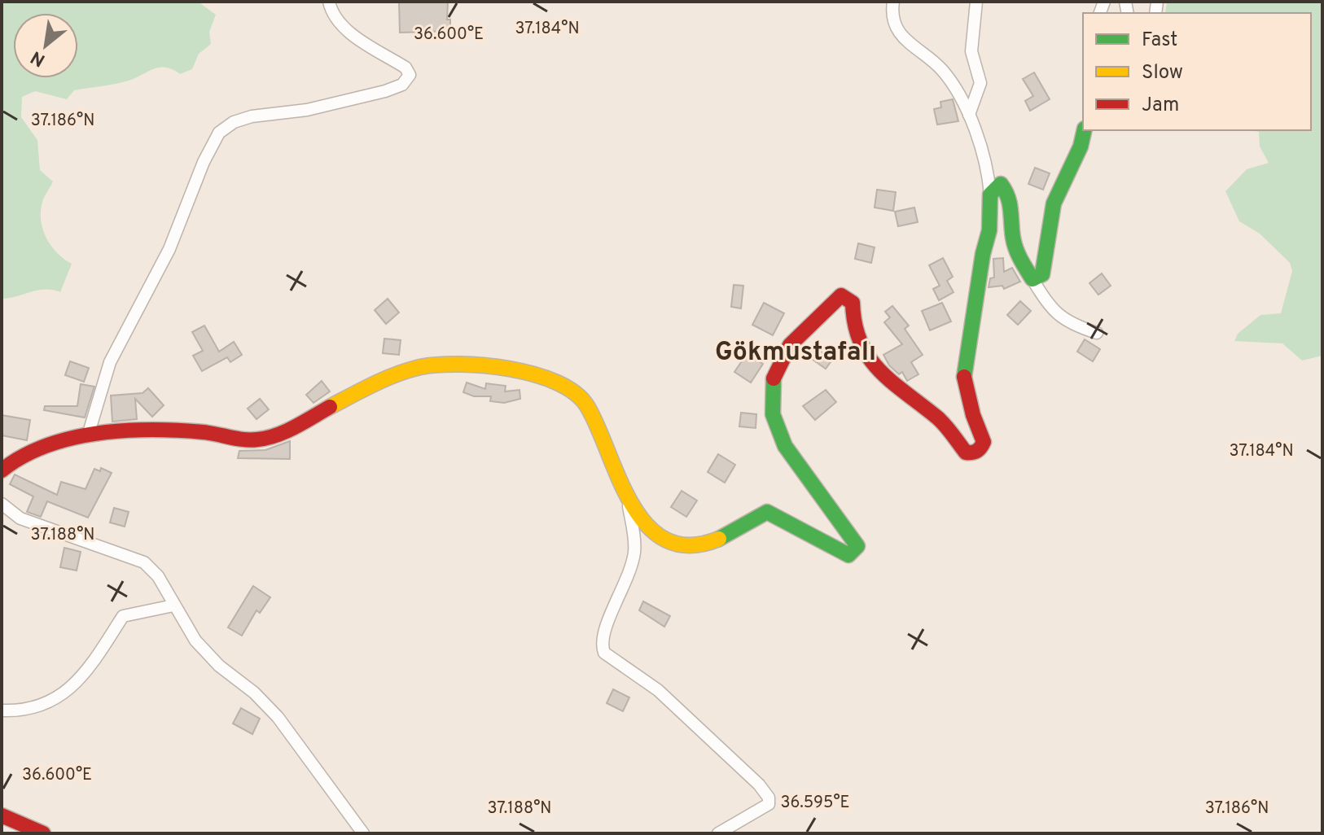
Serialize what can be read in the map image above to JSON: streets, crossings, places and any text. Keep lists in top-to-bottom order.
{
  "districts": ["Gökmustafalı"],
  "legend": ["Fast", "Slow", "Jam"],
  "north": "bottom left",
  "coordinates": [
    "37.184°N",
    "36.600°E",
    "37.186°N",
    "37.188°N",
    "36.595°E"
  ]
}
